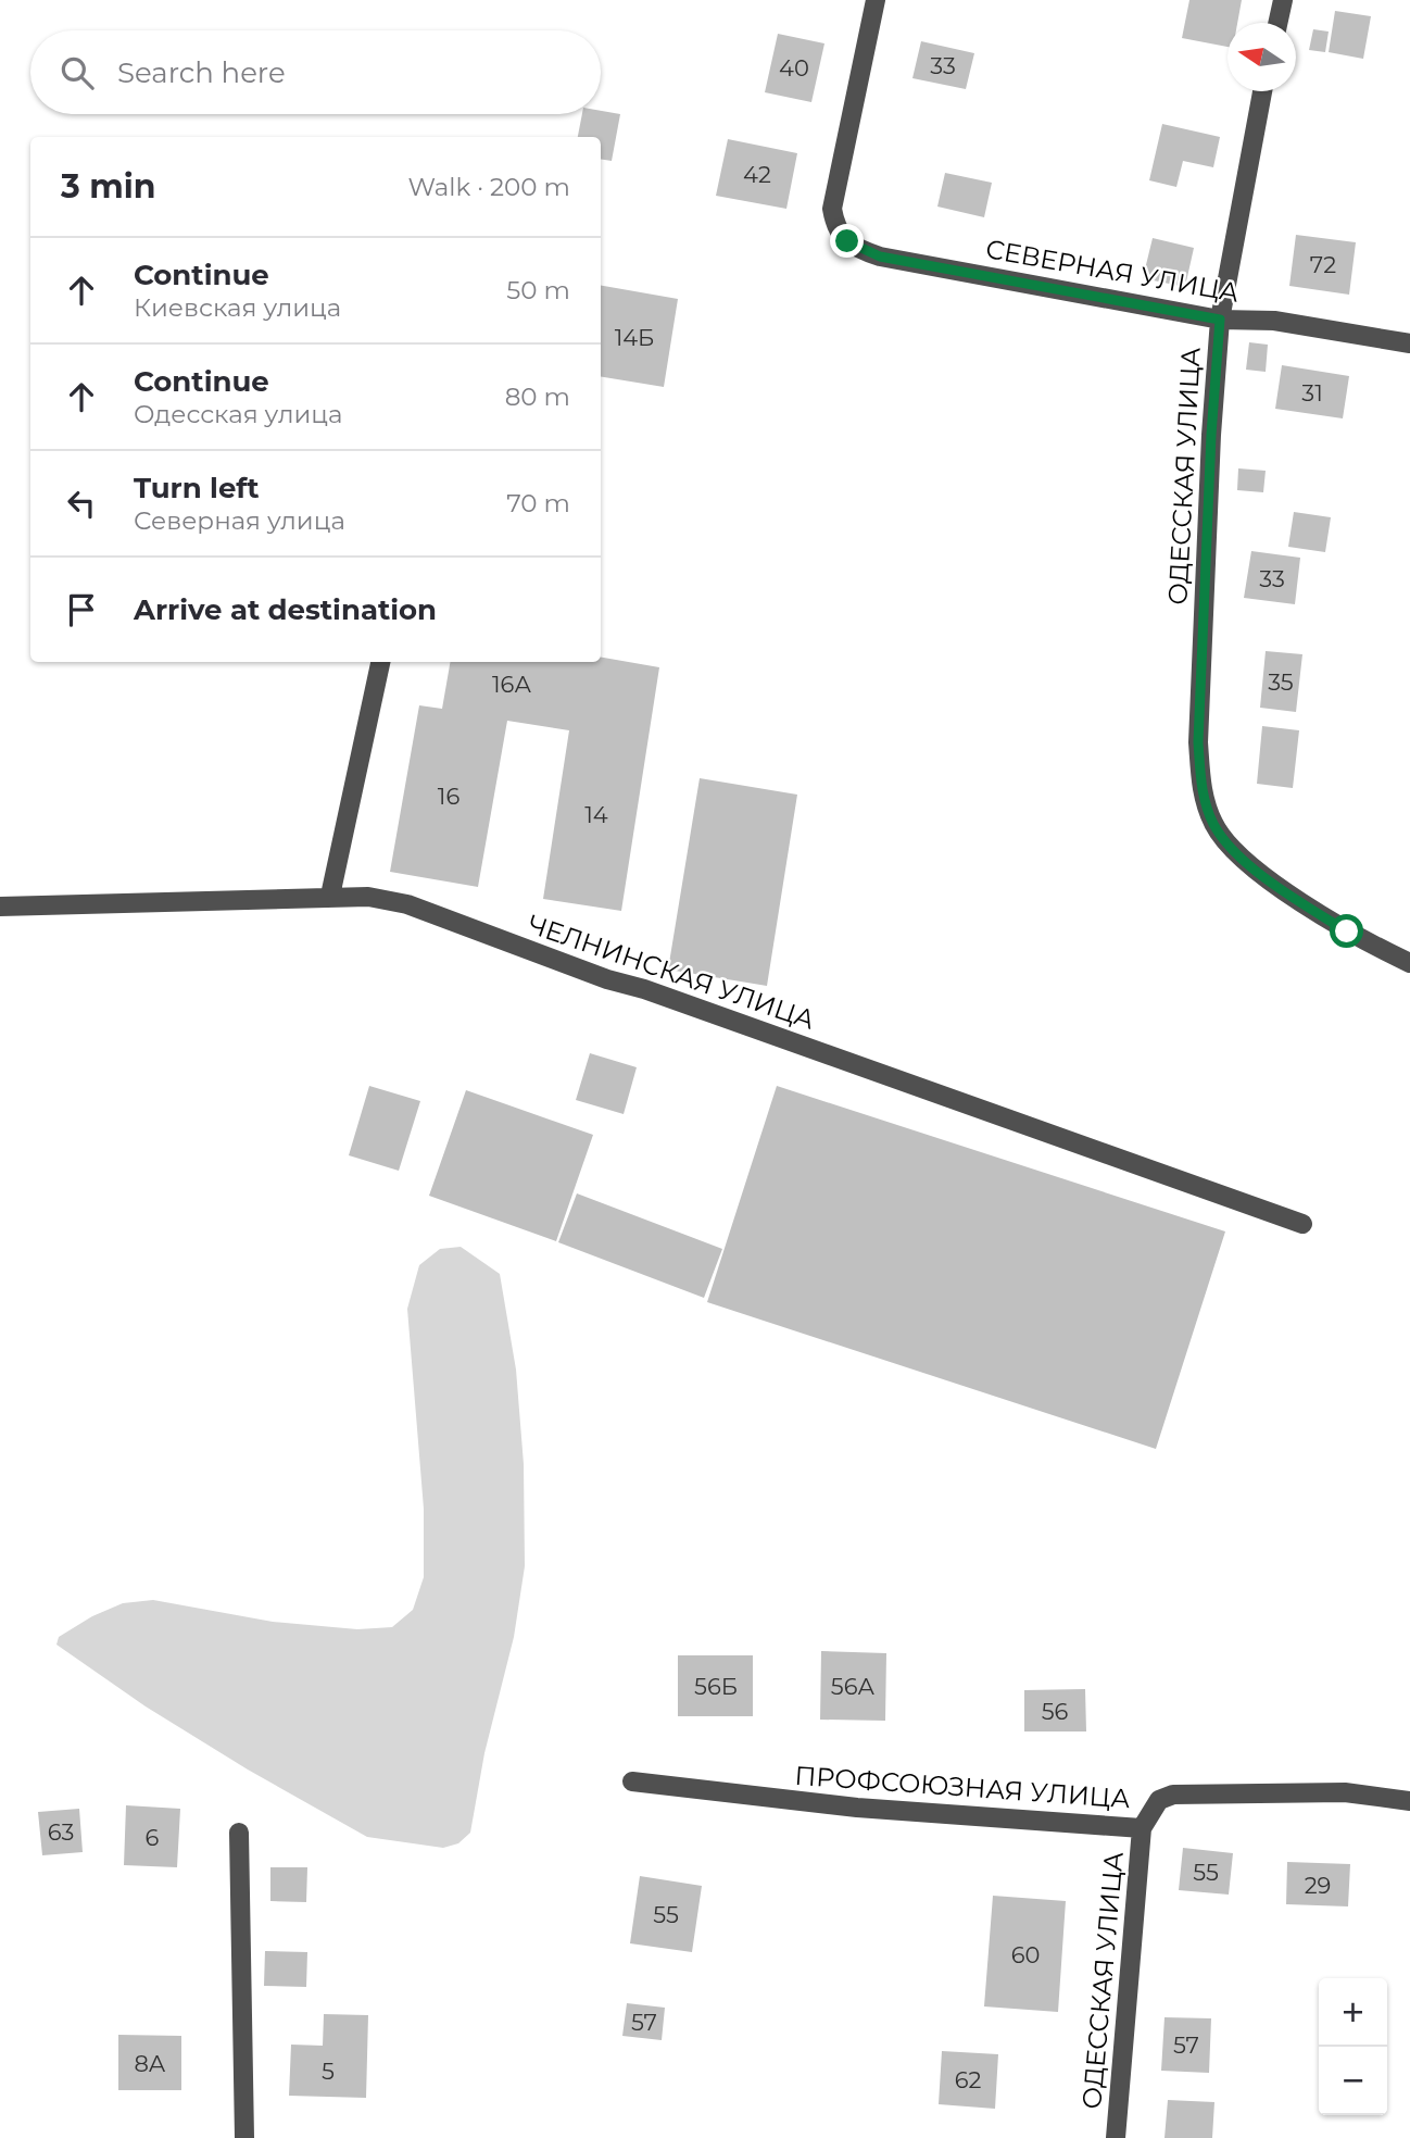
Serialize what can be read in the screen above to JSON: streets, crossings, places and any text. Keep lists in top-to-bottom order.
{
  "streets": {
    "street": [
      "СЕВЕРНАЯ УЛИЦА",
      "ОДЕССКАЯ УЛИЦА",
      "ЧЕЛНИНСКАЯ УЛИЦА",
      "ПРОФСОЮЗНАЯ УЛИЦА"
    ]
  },
  "crossings": [
    ["СЕВЕРНАЯ УЛИЦА", "ОДЕССКАЯ УЛИЦА"],
    ["ОДЕССКАЯ УЛИЦА", "ПРОФСОЮЗНАЯ УЛИЦА"]
  ],
  "house_numbers": [
    "33",
    "40",
    "42",
    "72",
    "14Б",
    "31",
    "33",
    "35",
    "16А",
    "16",
    "14",
    "56Б",
    "56А",
    "56",
    "63",
    "6",
    "55",
    "29",
    "55",
    "60",
    "57",
    "57",
    "8А",
    "5",
    "62"
  ],
  "north": "left",
  "page": {
    "search": "Search here",
    "heading": ["3 min", "Walk · 200 m"],
    "list": [
      ["Continue", "Киевская улица", "50 m"],
      ["Continue", "Одесская улица", "80 m"],
      ["Turn left", "Северная улица", "70 m"],
      "Arrive at destination"
    ],
    "map_buttons": ["+", "−"]
  }
}
